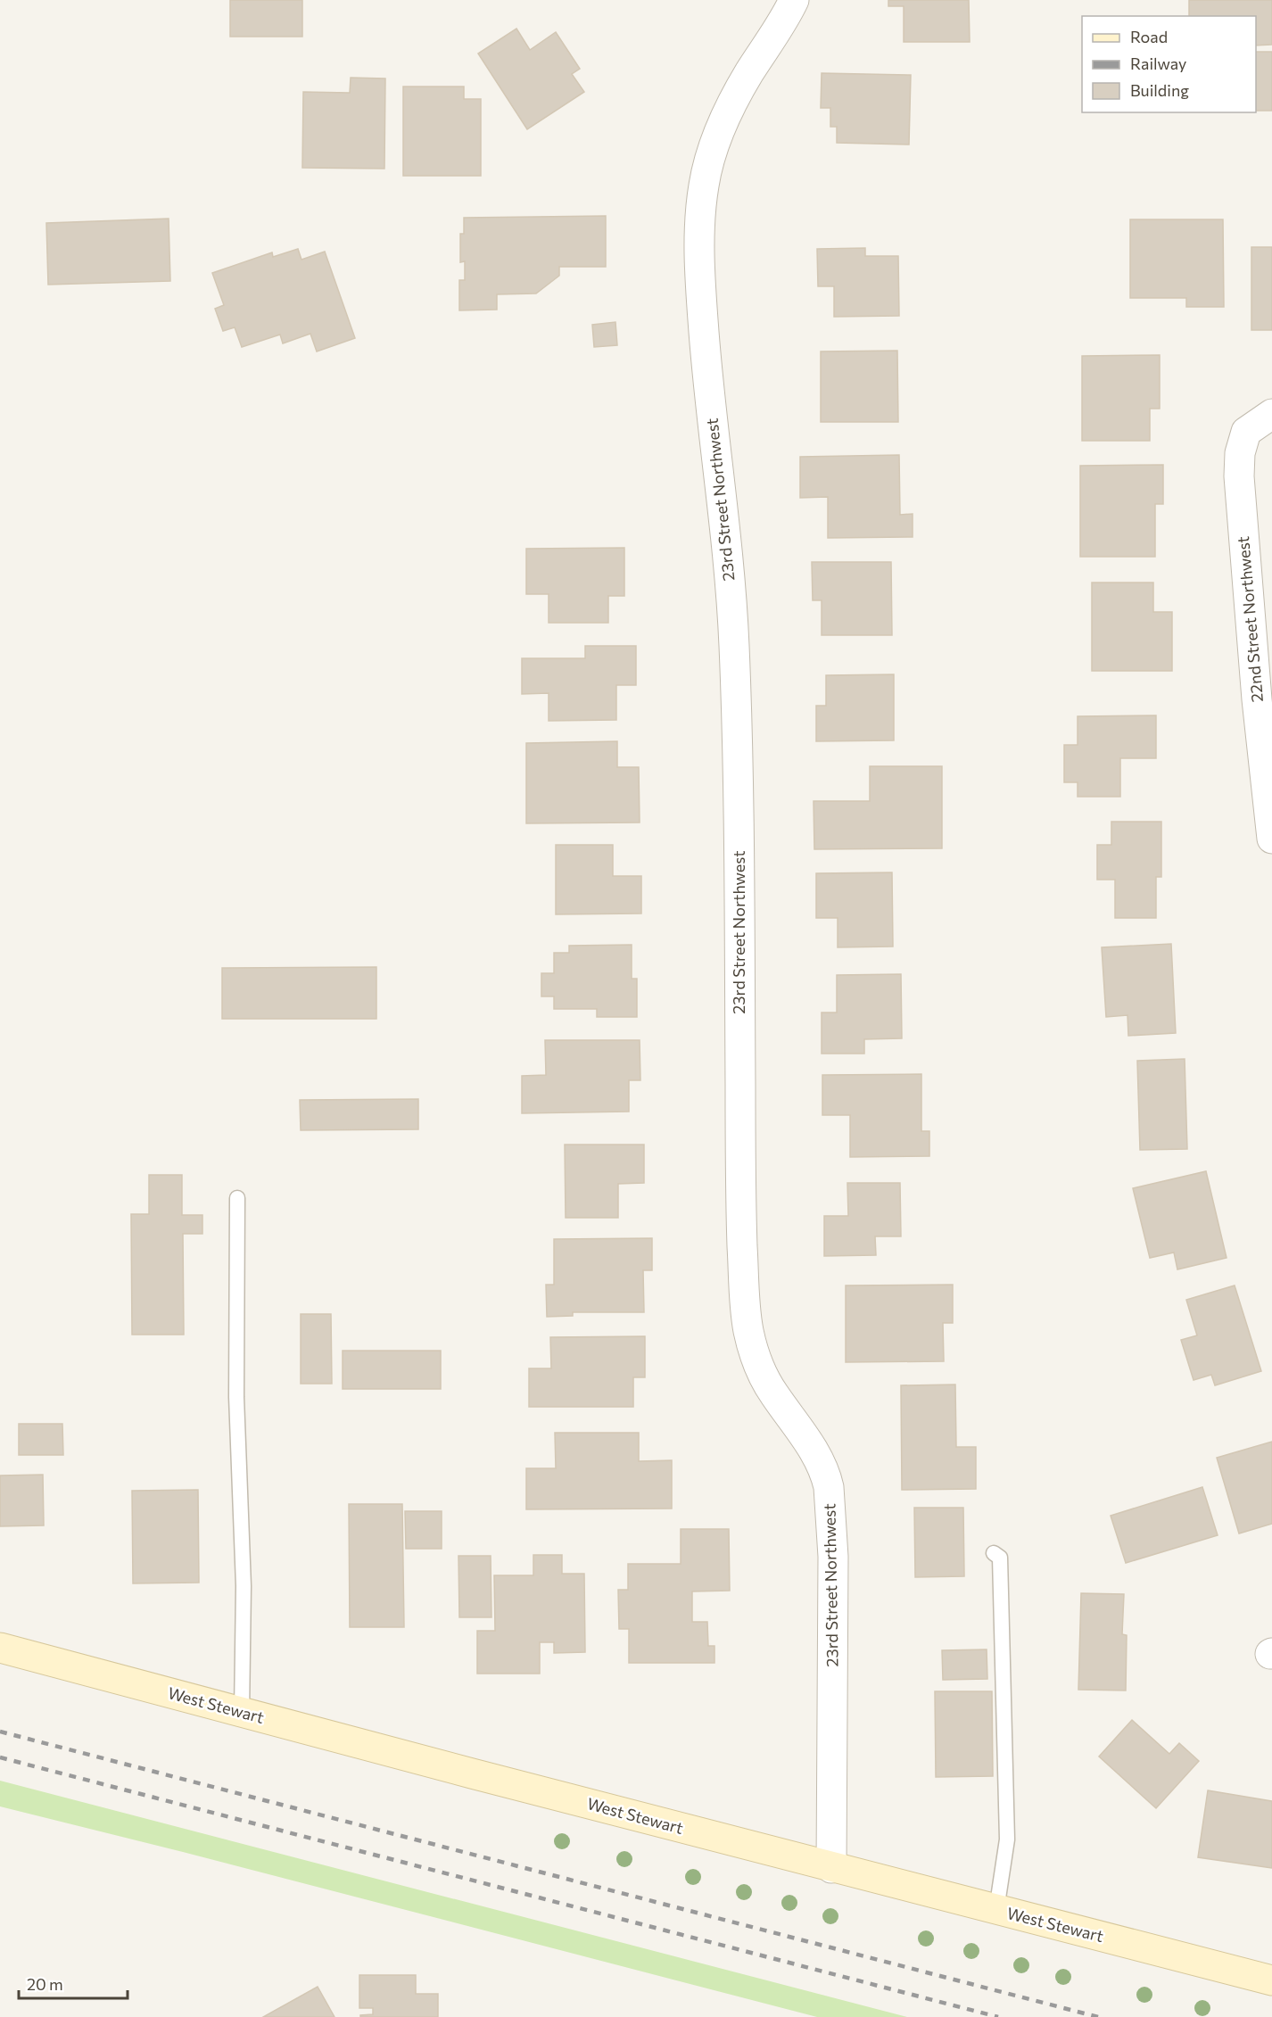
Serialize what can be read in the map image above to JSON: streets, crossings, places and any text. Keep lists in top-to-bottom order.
{
  "streets": {
    "street": ["23rd Street Northwest", "22nd Street Northwest", "West Stewart"]
  },
  "crossings": [
    ["23rd Street Northwest", "West Stewart"]
  ],
  "legend": ["Road", "Railway", "Building"],
  "scale_bar": "20 m"
}
